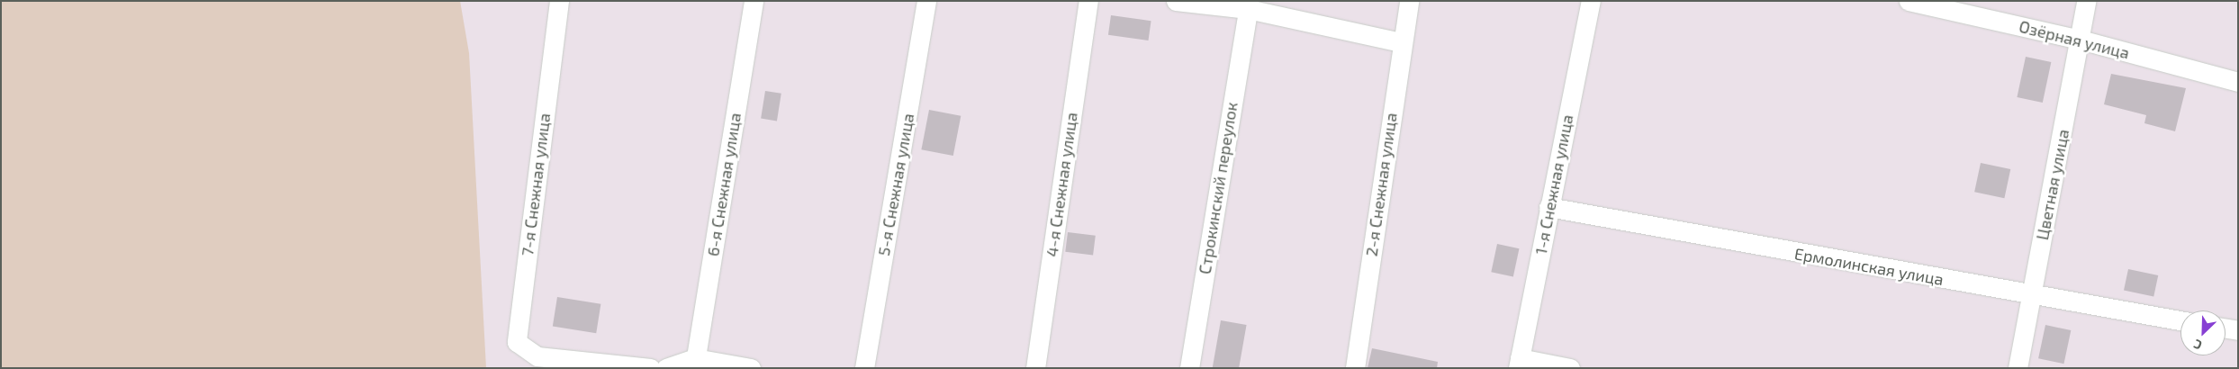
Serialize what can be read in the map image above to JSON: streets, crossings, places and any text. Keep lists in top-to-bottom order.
{
  "streets": {
    "street": [
      "Озёрная улица",
      "7-я Снежная улица",
      "6-я Снежная улица",
      "5-я Снежная улица",
      "4-я Снежная улица",
      "2-я Снежная улица",
      "1-я Снежная улица",
      "Цветная улица",
      "Строкинский переулок",
      "Ермолинская улица"
    ]
  },
  "crossings": [
    ["Озёрная улица", "Цветная улица"],
    ["1-я Снежная улица", "Ермолинская улица"],
    ["Цветная улица", "Ермолинская улица"]
  ],
  "north": "bottom left"
}
